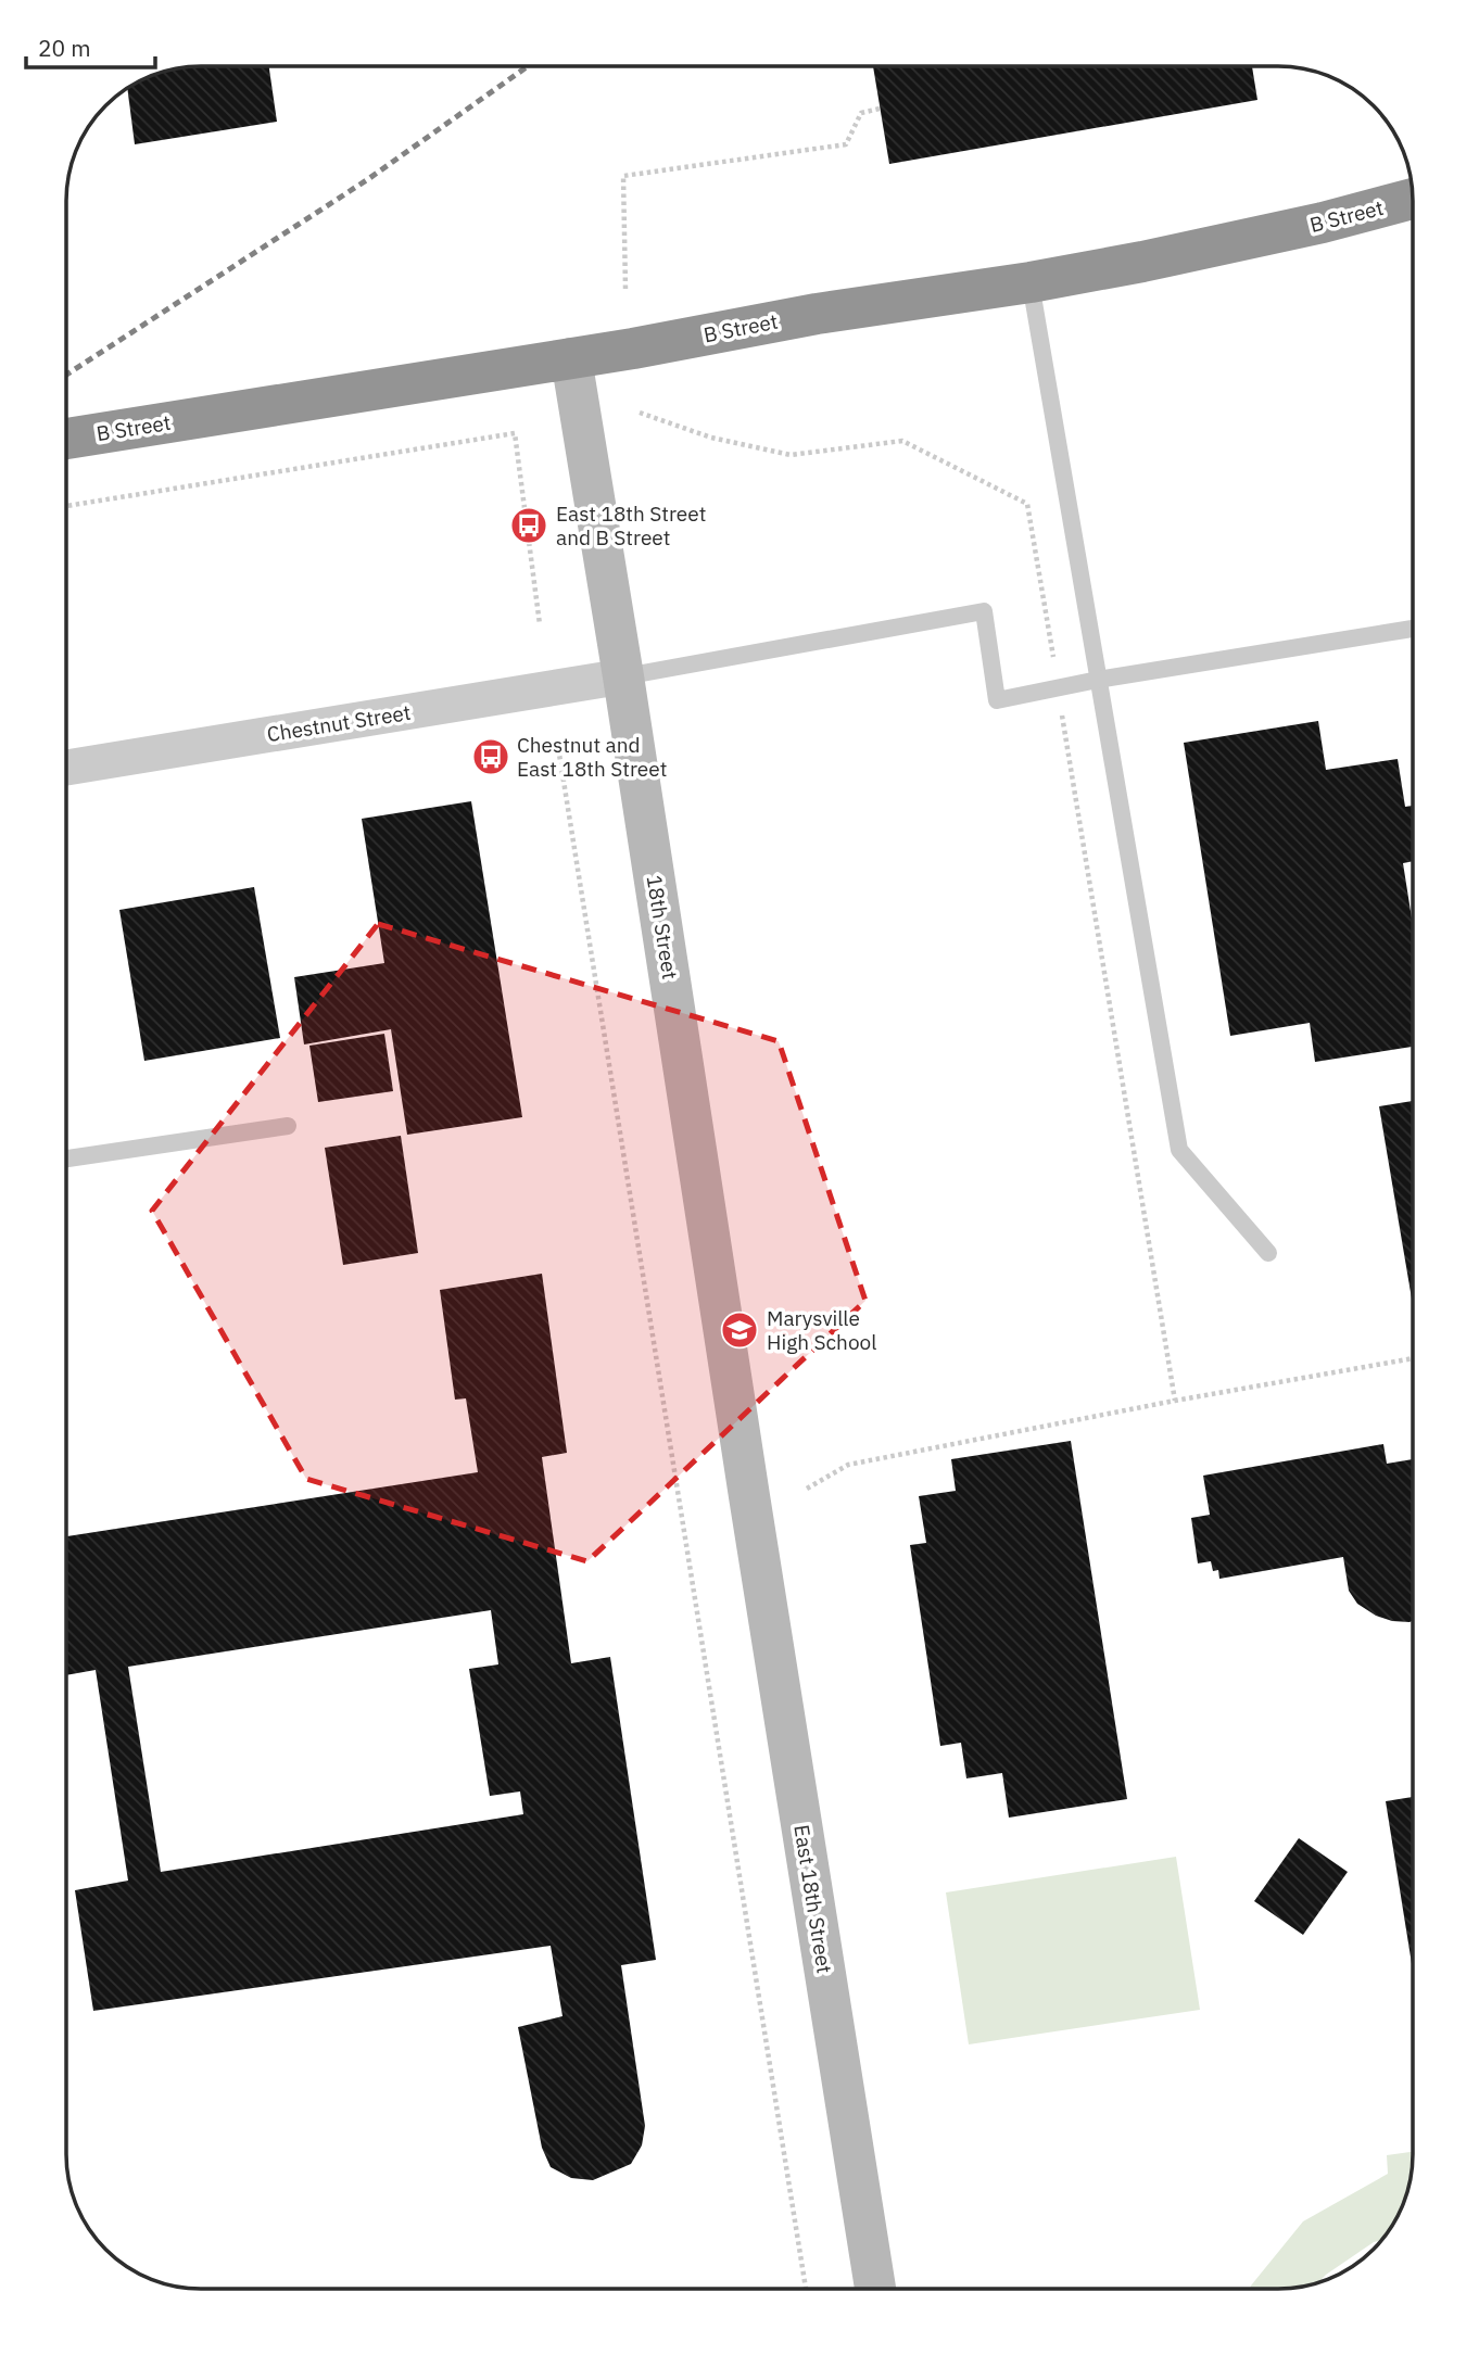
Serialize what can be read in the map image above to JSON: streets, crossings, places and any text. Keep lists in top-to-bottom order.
{
  "streets": {
    "highway": ["B Street"],
    "street": ["Chestnut Street", "18th Street", "East 18th Street"]
  },
  "crossings": [
    ["B Street", "18th Street"],
    ["Chestnut Street", "18th Street"],
    ["18th Street", "East 18th Street"]
  ],
  "places": {
    "bus stop": ["East 18th Street and B Street", "Chestnut and East 18th Street"],
    "school or university": ["Marysville High School"]
  },
  "scale_bar": "20 m"
}
